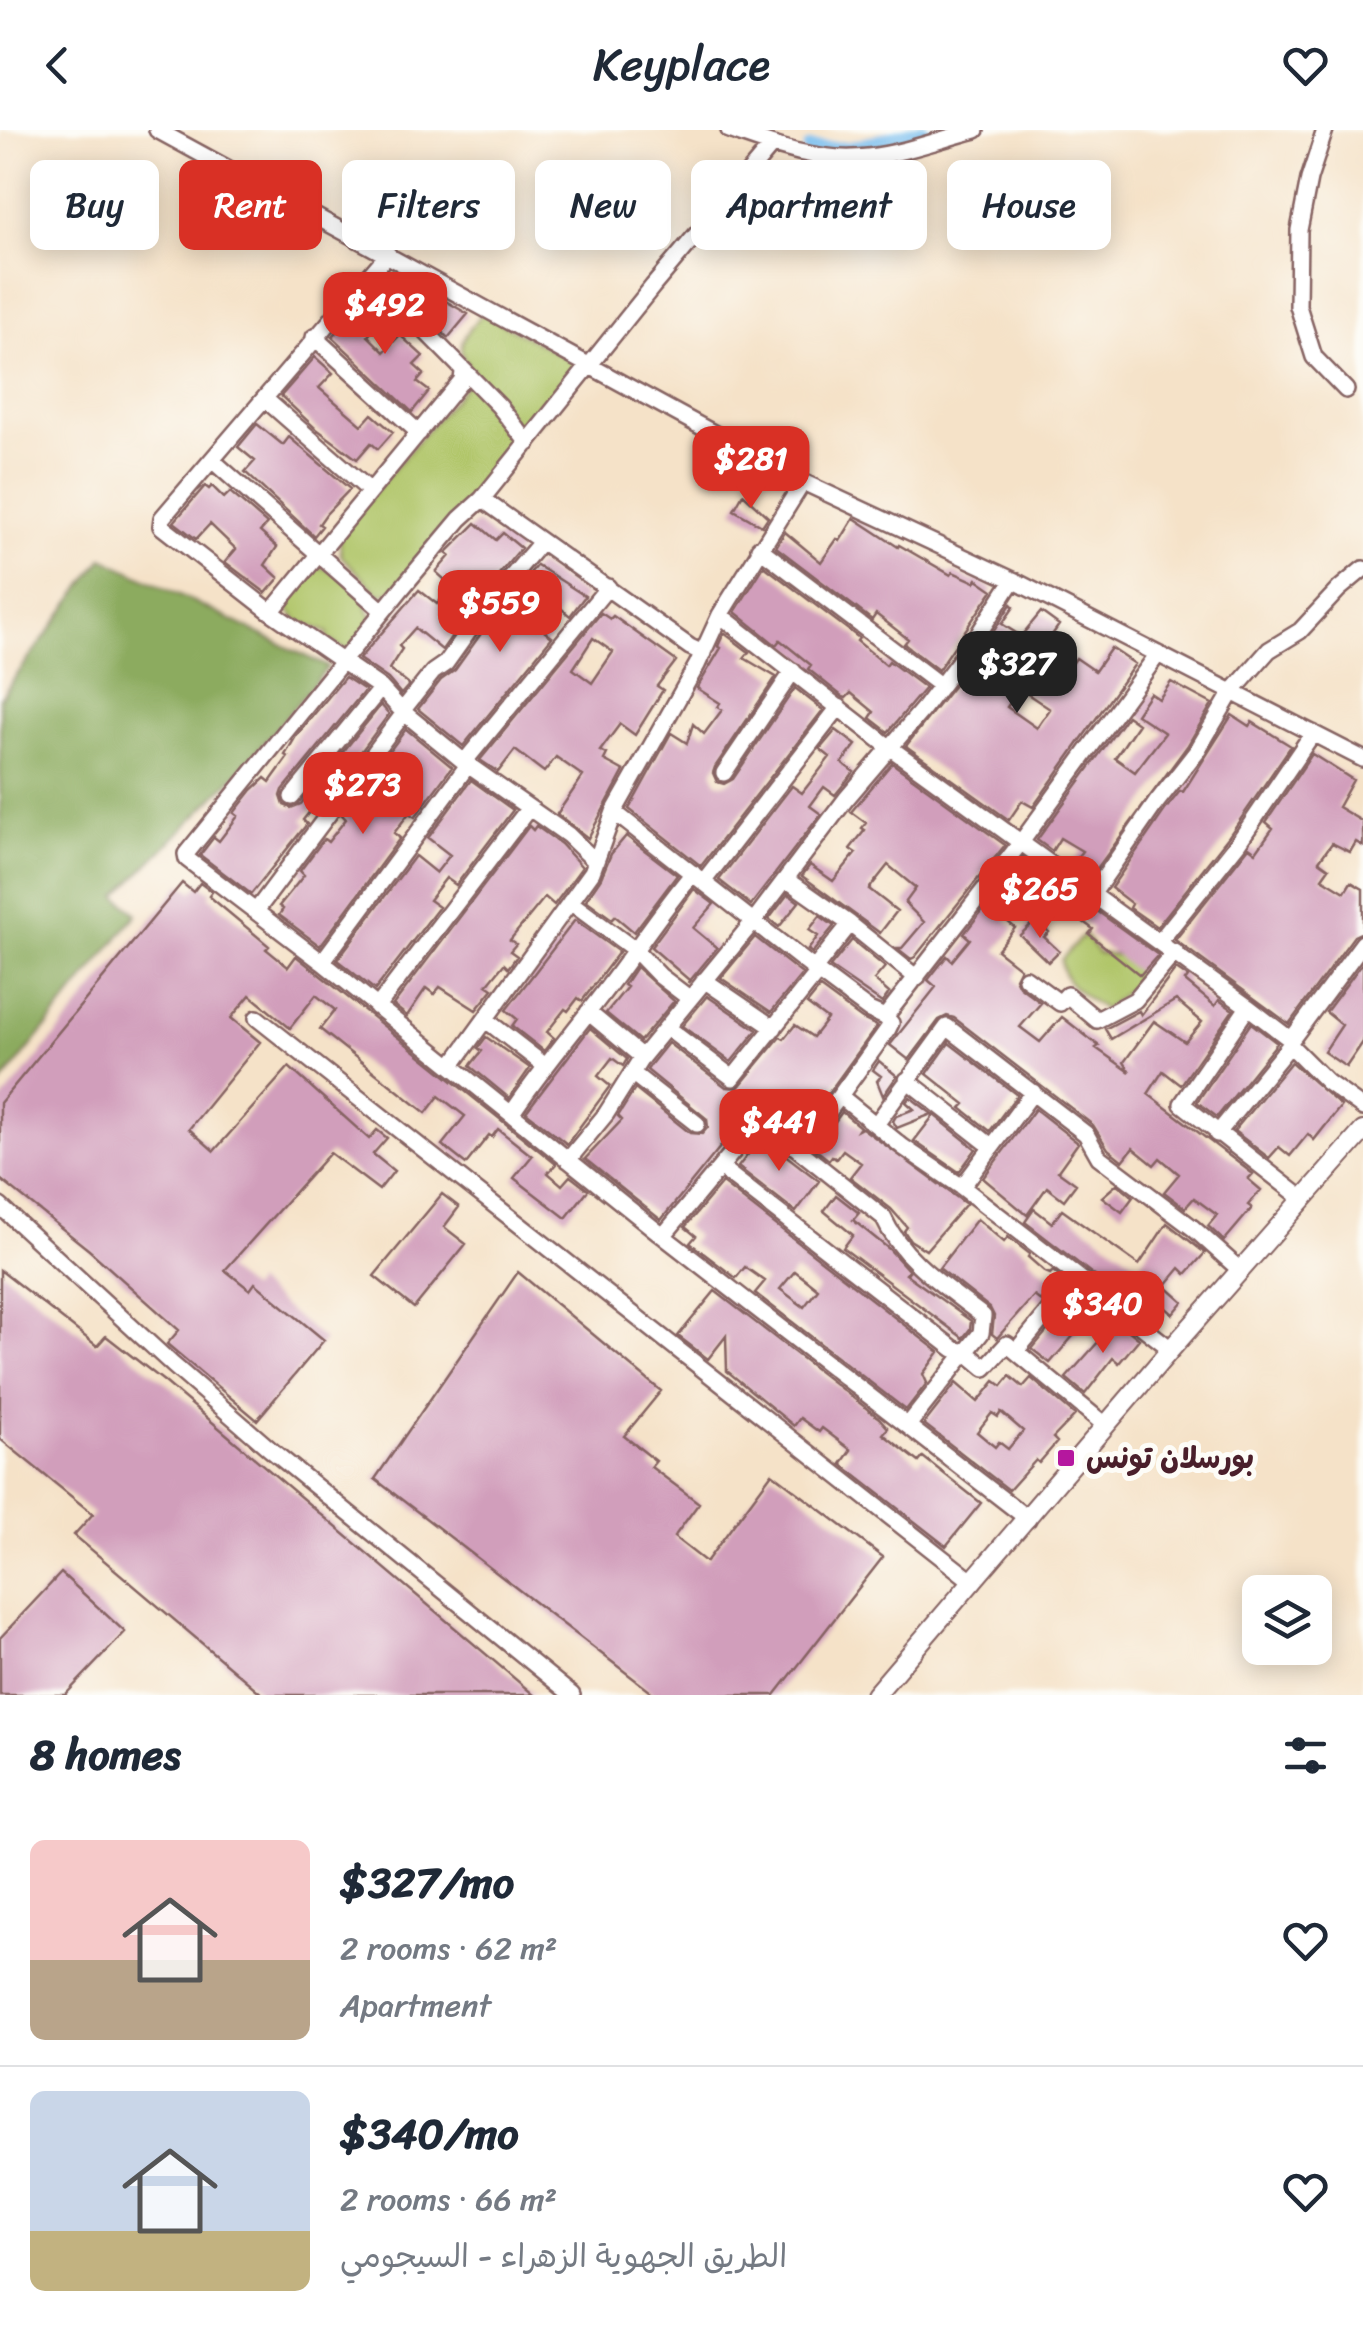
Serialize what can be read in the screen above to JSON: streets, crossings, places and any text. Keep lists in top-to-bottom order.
{
  "places": {
    "transit": ["بورسلان تونس"]
  },
  "page": {
    "header": "Keyplace",
    "chip": [
      "Buy",
      "Rent",
      "Filters",
      "New",
      "Apartment",
      "House"
    ],
    "price": [
      "$492",
      "$281",
      "$559",
      "$327",
      "$273",
      "$265",
      "$441",
      "$340"
    ],
    "heading": "8 homes",
    "list": [
      {
        "name": "$327/mo",
        "note": "2 rooms · 62 m² · Apartment"
      },
      {
        "name": "$340/mo",
        "note": "2 rooms · 66 m² · الطريق الجهوية الزهراء - السيجومي"
      }
    ]
  }
}
